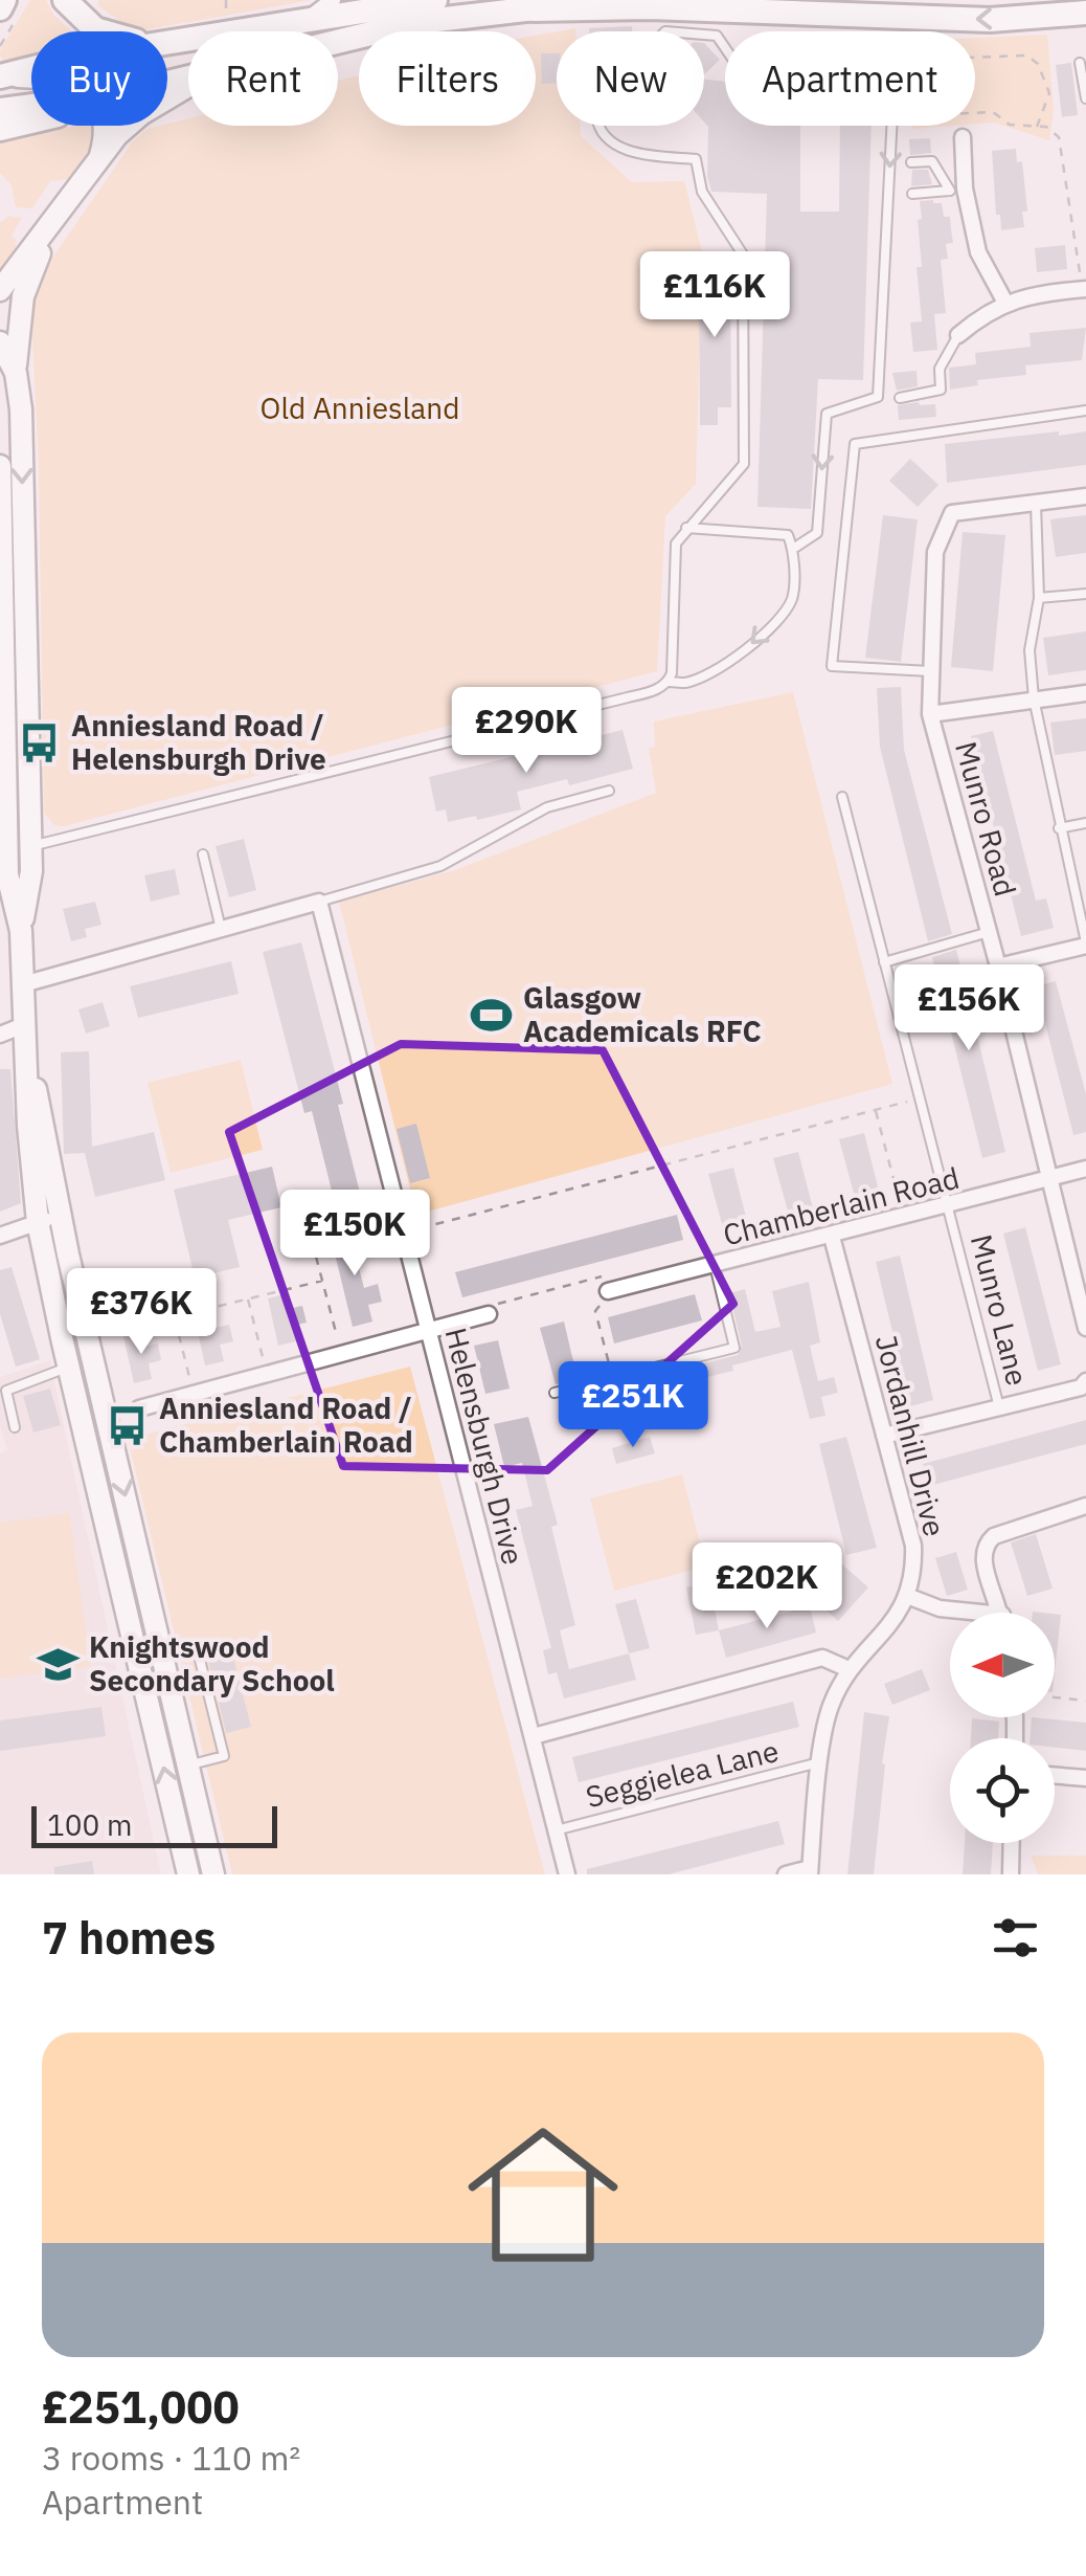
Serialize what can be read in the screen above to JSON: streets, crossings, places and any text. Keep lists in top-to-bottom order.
{
  "streets": {
    "street": [
      "Munro Road",
      "Chamberlain Road",
      "Jordanhill Drive",
      "Helensburgh Drive"
    ],
    "lane": ["Munro Lane", "Seggielea Lane"]
  },
  "crossings": [
    ["Munro Road", "Chamberlain Road"],
    ["Chamberlain Road", "Munro Lane"],
    ["Chamberlain Road", "Jordanhill Drive"],
    ["Jordanhill Drive", "Seggielea Lane"],
    ["Helensburgh Drive", "Seggielea Lane"]
  ],
  "parks": ["Old Anniesland"],
  "places": {
    "bus stop": ["Anniesland Road / Helensburgh Drive", "Anniesland Road / Chamberlain Road"],
    "sports": ["Glasgow Academicals RFC"],
    "school or university": ["Knightswood Secondary School"]
  },
  "scale_bar": "100 m",
  "north": "left",
  "page": {
    "chip": [
      "Buy",
      "Rent",
      "Filters",
      "New",
      "Apartment"
    ],
    "price": [
      "£116K",
      "£290K",
      "£156K",
      "£150K",
      "£376K",
      "£251K",
      "£202K"
    ],
    "scale": "100 m",
    "heading": "7 homes",
    "list": [
      {
        "name": "£251,000",
        "note": "3 rooms · 110 m² · Apartment"
      }
    ]
  }
}
